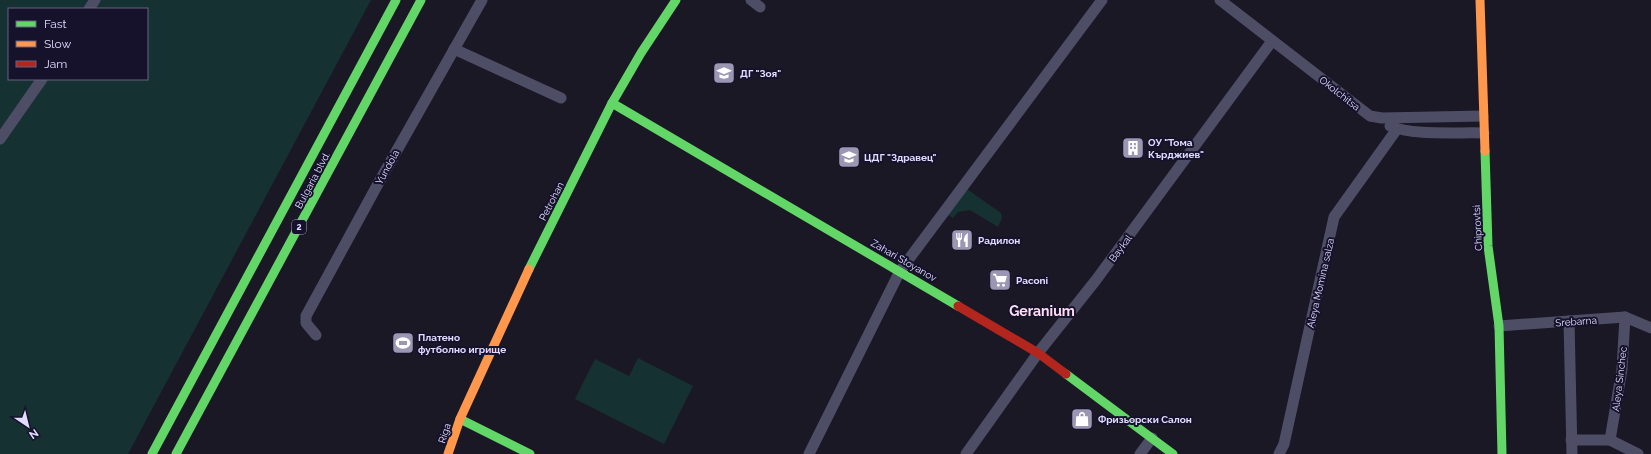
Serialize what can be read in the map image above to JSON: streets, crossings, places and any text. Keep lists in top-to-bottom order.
{
  "streets": {
    "main road": [
      "Bulgaria blvd.",
      "Petrohan",
      "2",
      "Chiprovtsi",
      "Zahari Stoyanov",
      "Riga"
    ],
    "street": [
      "Okolchitsa",
      "Yundola",
      "Baykal",
      "Aleya Momina salza",
      "Srebarna",
      "Aleya Sinchec"
    ]
  },
  "crossings": [
    ["Okolchitsa", "Chiprovtsi"],
    ["Okolchitsa", "Baykal"],
    ["Petrohan", "Zahari Stoyanov"],
    ["Petrohan", "Riga"],
    ["Chiprovtsi", "Srebarna"],
    ["Baykal", "Zahari Stoyanov"],
    ["Srebarna", "Aleya Sinchec"]
  ],
  "districts": ["Geranium"],
  "places": {
    "school or university": ["ДГ \"Зоя\"", "ЦДГ \"Здравец\""],
    "building": ["ОУ \"Тома Кърджиев\""],
    "restaurant": ["Радилон"],
    "supermarket": ["Paconi"],
    "sports": ["Платено футболно игрище"],
    "shop": ["Фризьорски Салон"]
  },
  "legend": ["Fast", "Slow", "Jam"],
  "north": "bottom right"
}
